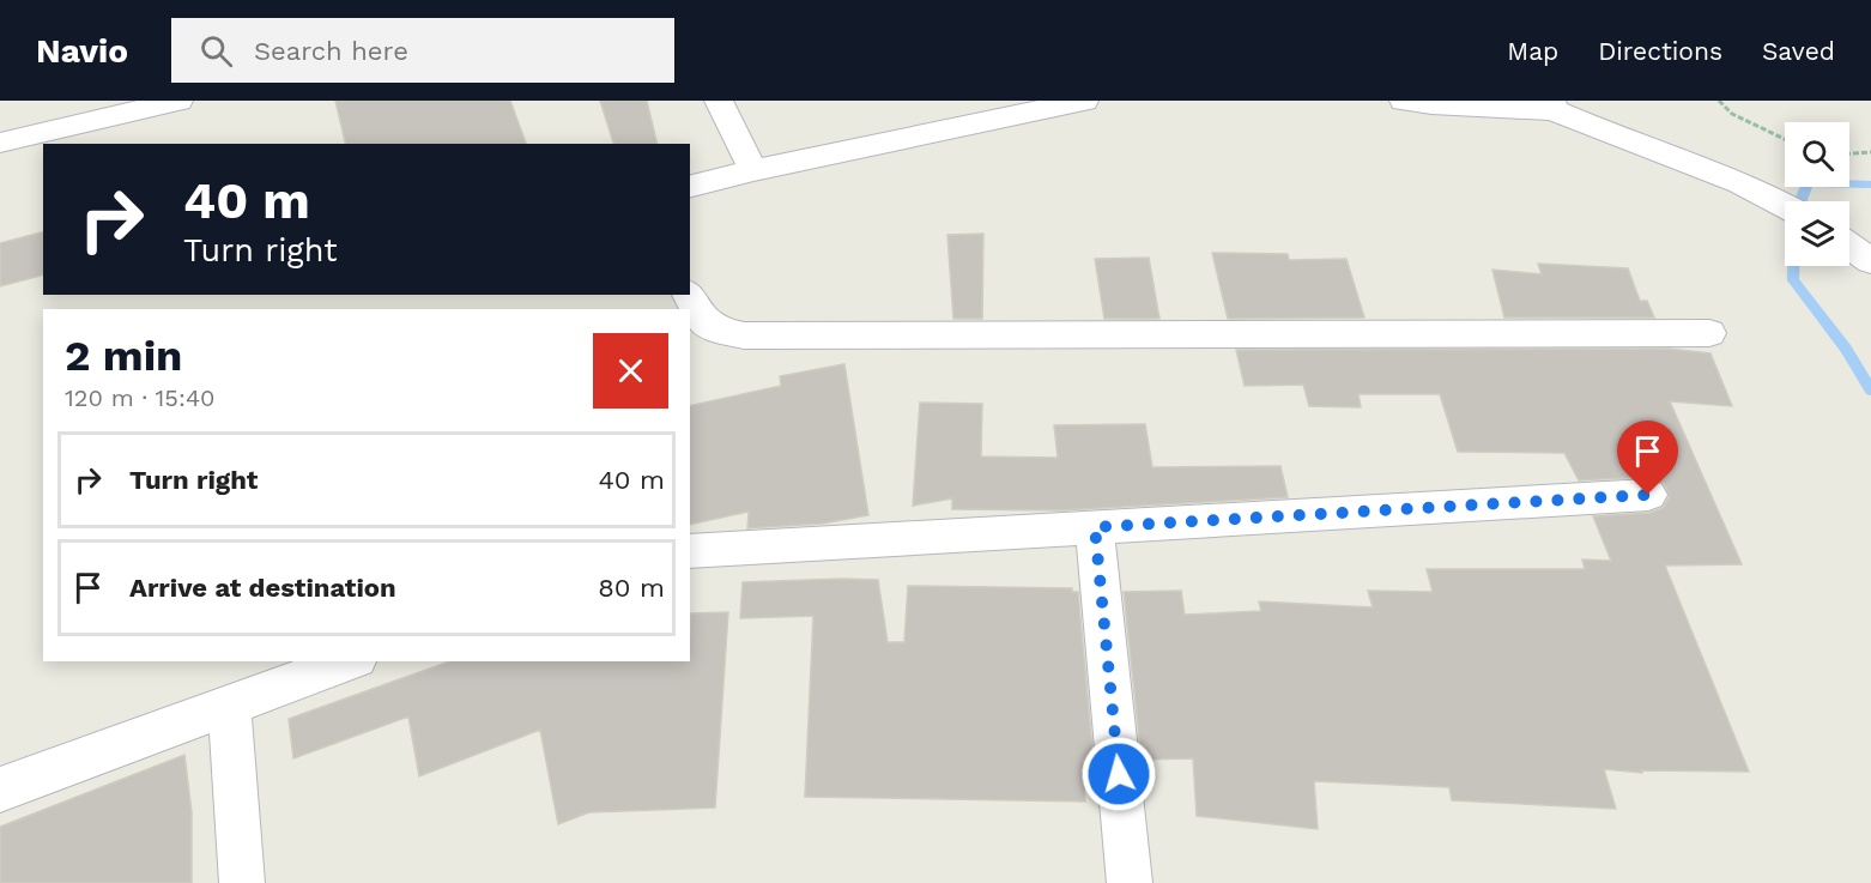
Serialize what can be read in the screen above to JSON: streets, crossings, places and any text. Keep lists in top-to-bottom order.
{
  "page": {
    "header": "Navio",
    "search": "Search here",
    "nav": ["Map", "Directions", "Saved"],
    "turn": ["40 m", "Turn right"],
    "heading": ["2 min", "120 m · 15:40"],
    "list": [
      {
        "name": "Turn right",
        "value": "40 m"
      },
      {
        "name": "Arrive at destination",
        "value": "80 m"
      }
    ]
  }
}
